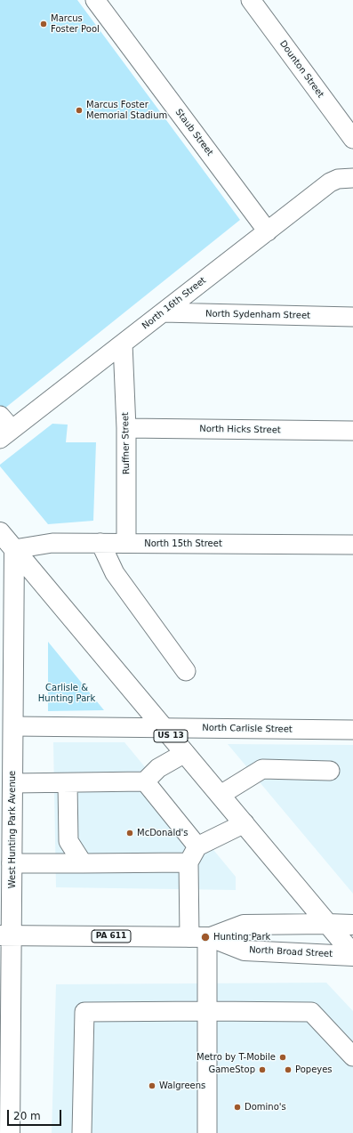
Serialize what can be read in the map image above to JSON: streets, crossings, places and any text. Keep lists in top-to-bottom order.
{
  "streets": {
    "main road": [
      "US 13",
      "West Hunting Park Avenue",
      "PA 611",
      "North Broad Street"
    ],
    "street": [
      "Dounton Street",
      "Staub Street",
      "North 16th Street",
      "North Sydenham Street",
      "North Hicks Street",
      "Ruffner Street",
      "North 15th Street",
      "North Carlisle Street"
    ]
  },
  "crossings": [
    ["Staub Street", "North 16th Street"],
    ["North 16th Street", "North Sydenham Street"],
    ["North 16th Street", "Ruffner Street"],
    ["North Hicks Street", "Ruffner Street"],
    ["Ruffner Street", "North 15th Street"],
    ["North 15th Street", "US 13"],
    ["North 15th Street", "West Hunting Park Avenue"],
    ["North Carlisle Street", "US 13"],
    ["North Carlisle Street", "West Hunting Park Avenue"],
    ["US 13", "West Hunting Park Avenue"],
    ["US 13", "North Broad Street"],
    ["West Hunting Park Avenue", "North Broad Street"]
  ],
  "parks": ["Carlisle & Hunting Park"],
  "places": [
    "Marcus Foster Pool",
    "Marcus Foster Memorial Stadium",
    "McDonald's",
    "Hunting Park",
    "Metro by T-Mobile",
    "GameStop",
    "Popeyes",
    "Walgreens",
    "Domino's"
  ],
  "scale_bar": "20 m"
}
